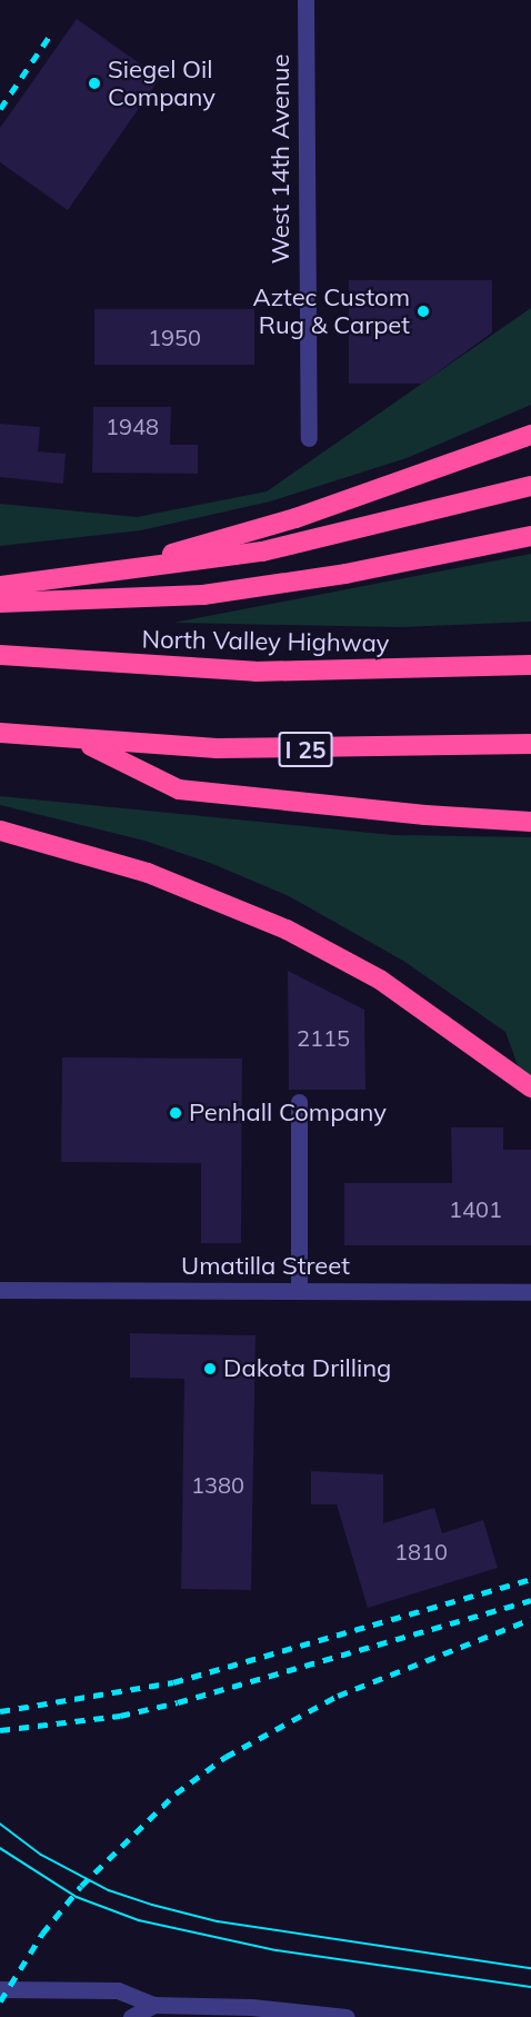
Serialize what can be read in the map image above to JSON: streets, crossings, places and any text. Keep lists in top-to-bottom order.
{
  "streets": {
    "highway": ["North Valley Highway", "I 25"],
    "street": ["West 14th Avenue", "Umatilla Street"]
  },
  "places": [
    "Siegel Oil Company",
    "Aztec Custom Rug & Carpet",
    "Penhall Company",
    "Dakota Drilling"
  ],
  "house_numbers": [
    "1950",
    "1948",
    "2115",
    "1401",
    "1380",
    "1810"
  ]
}
